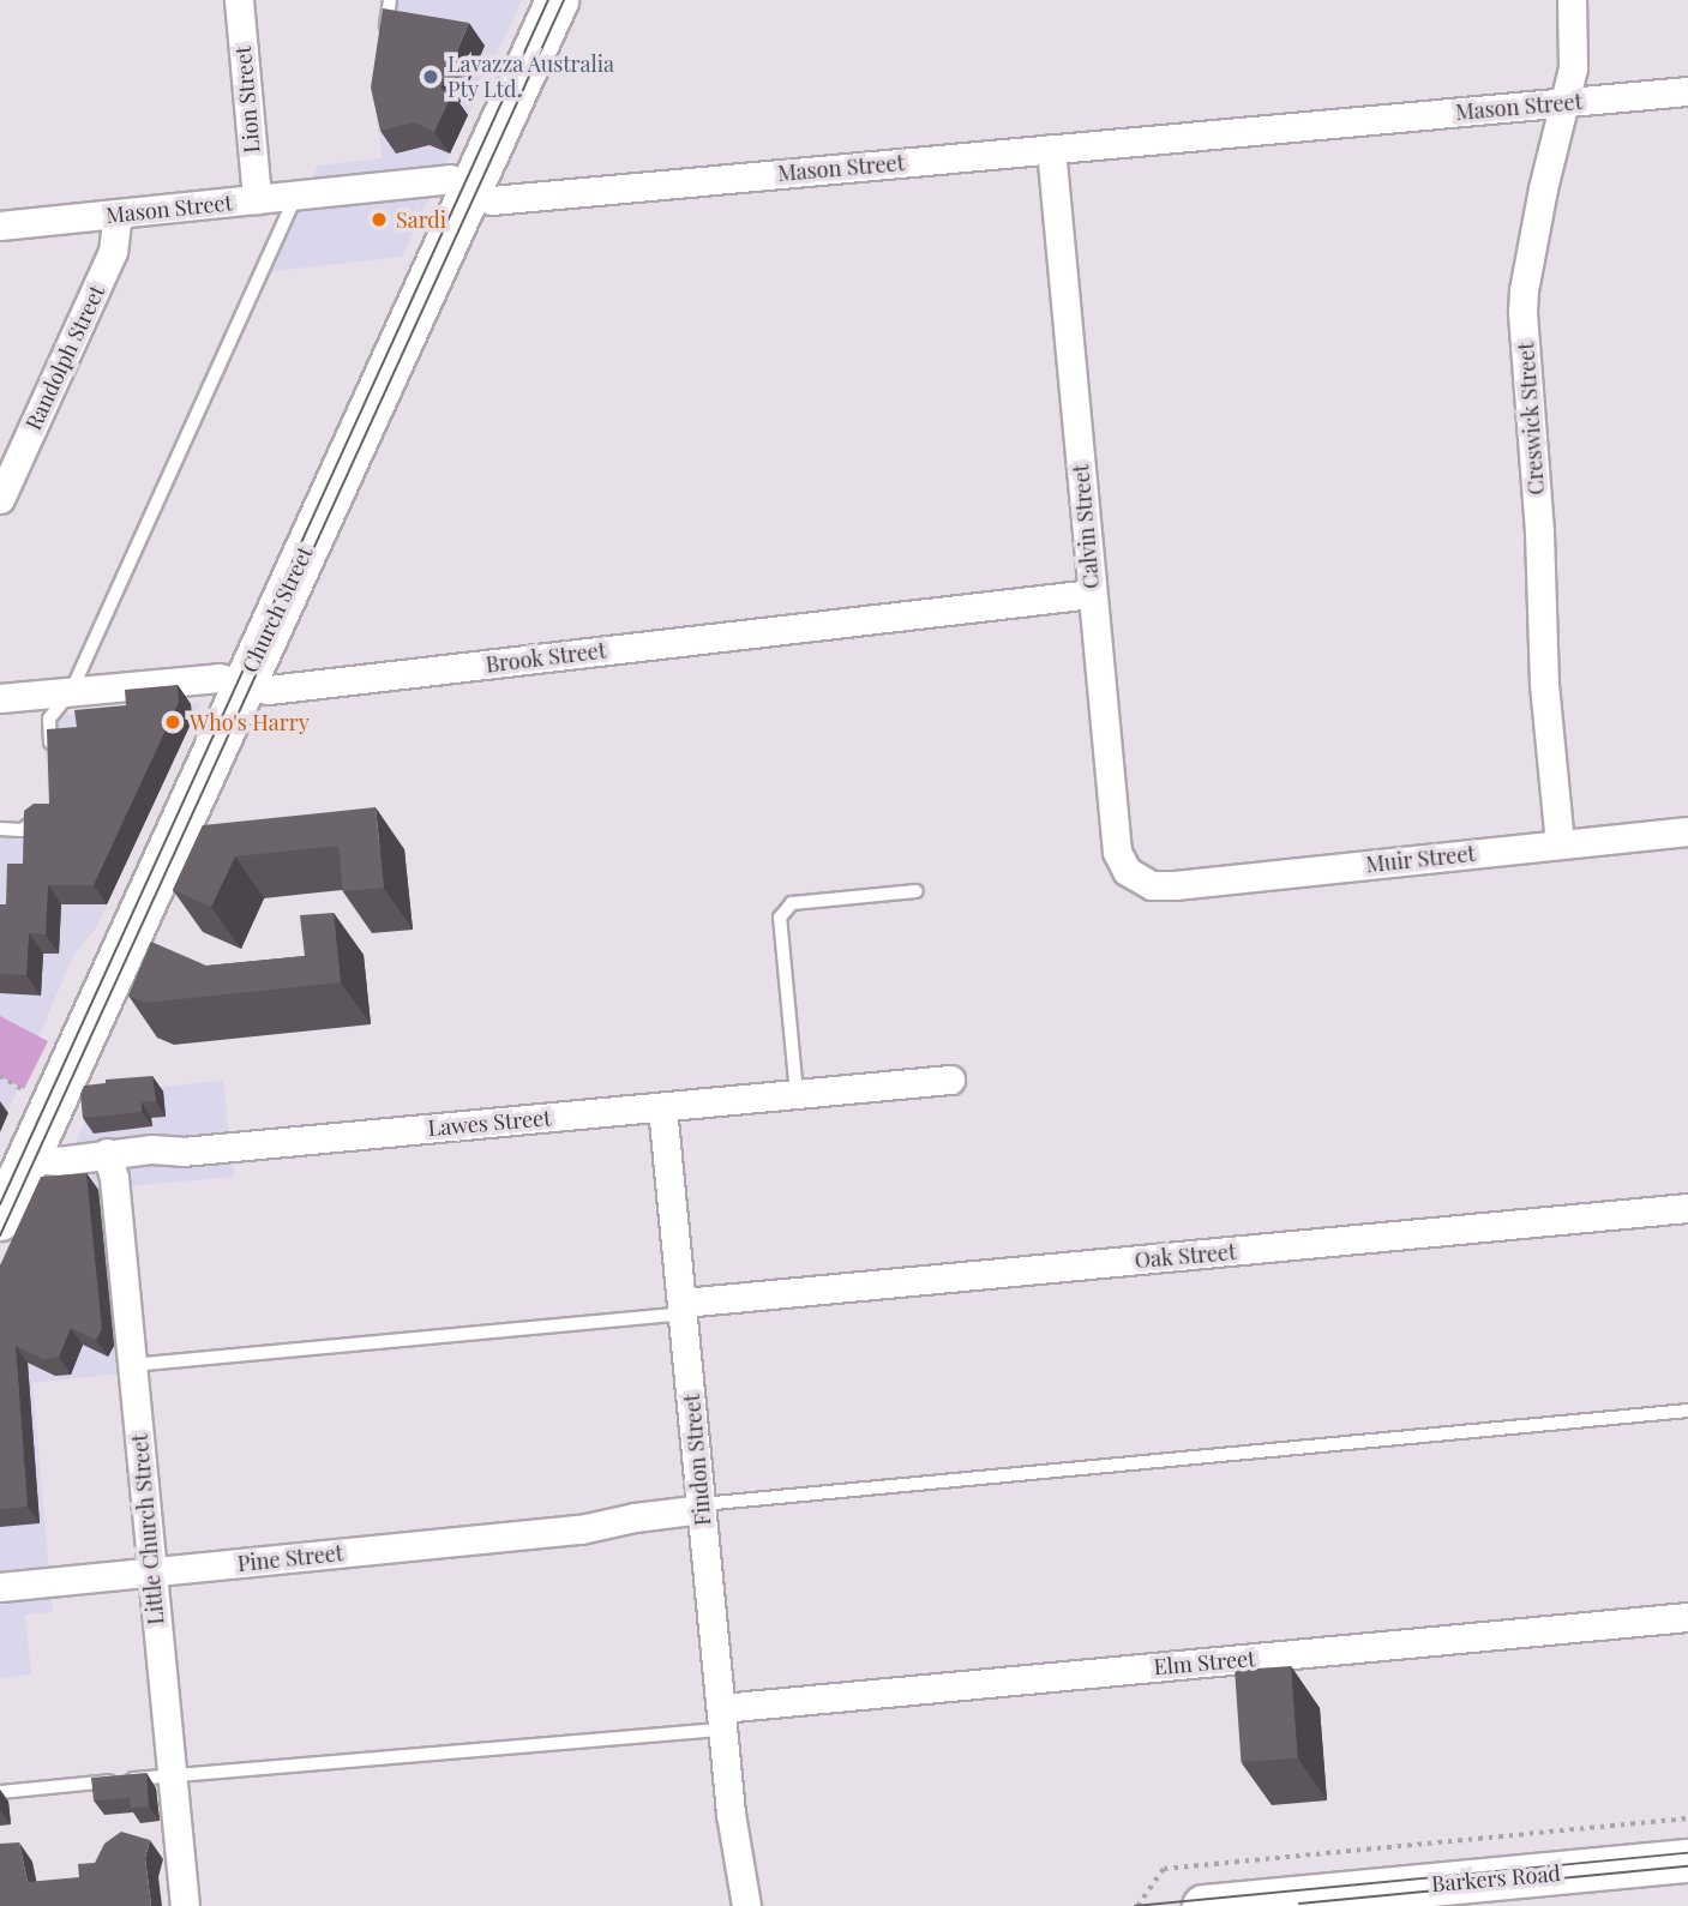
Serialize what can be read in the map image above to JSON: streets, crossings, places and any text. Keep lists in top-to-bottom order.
{
  "streets": {
    "main road": ["Church Street", "Barkers Road"],
    "street": [
      "Lion Street",
      "Mason Street",
      "Randolph Street",
      "Creswick Street",
      "Calvin Street",
      "Brook Street",
      "Muir Street",
      "Lawes Street",
      "Oak Street",
      "Findon Street",
      "Little Church Street",
      "Pine Street",
      "Elm Street"
    ]
  },
  "crossings": [
    ["Lion Street", "Mason Street"],
    ["Mason Street", "Randolph Street"],
    ["Mason Street", "Creswick Street"],
    ["Mason Street", "Calvin Street"],
    ["Mason Street", "Church Street"],
    ["Creswick Street", "Muir Street"],
    ["Calvin Street", "Brook Street"],
    ["Calvin Street", "Muir Street"],
    ["Church Street", "Brook Street"],
    ["Church Street", "Lawes Street"],
    ["Lawes Street", "Findon Street"],
    ["Lawes Street", "Little Church Street"],
    ["Oak Street", "Findon Street"],
    ["Findon Street", "Pine Street"],
    ["Findon Street", "Elm Street"],
    ["Little Church Street", "Pine Street"]
  ],
  "places": ["Lavazza Australia Pty Ltd.", "Sardi", "Who's Harry"]
}
